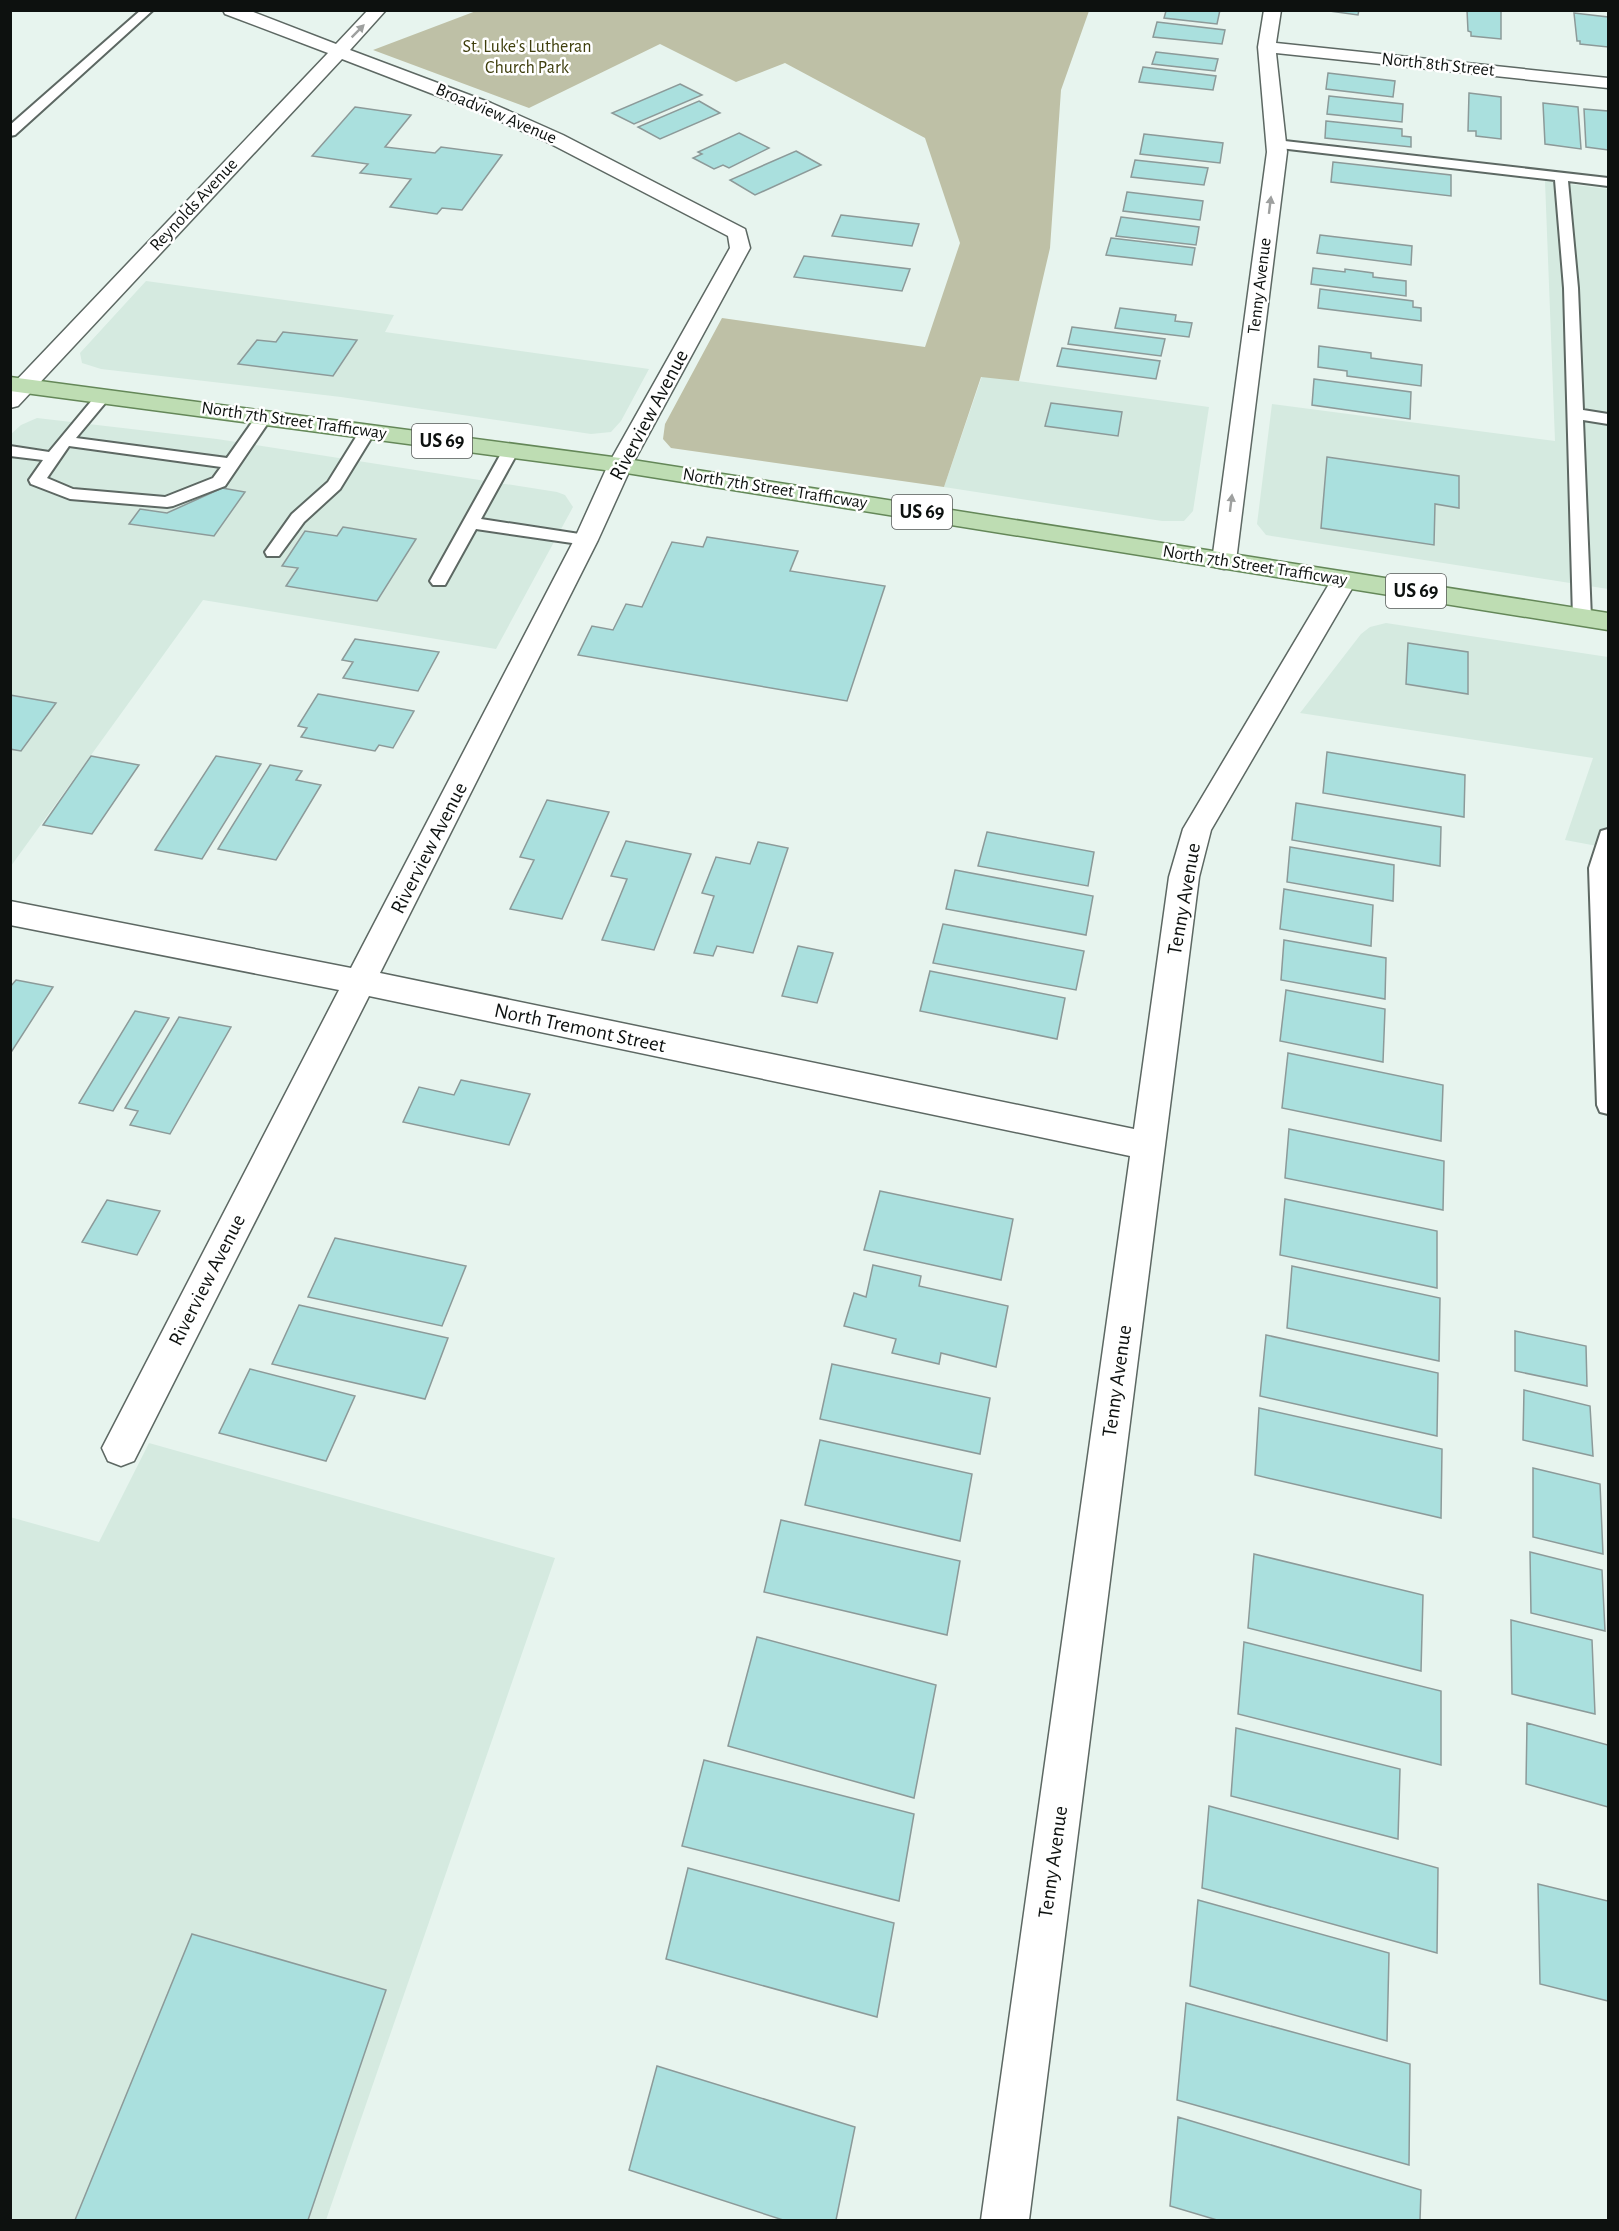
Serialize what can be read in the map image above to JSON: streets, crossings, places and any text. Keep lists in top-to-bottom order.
{
  "streets": {
    "main road": ["North 7th Street Trafficway", "US 69"],
    "street": [
      "North 8th Street",
      "Broadview Avenue",
      "Reynolds Avenue",
      "Tenny Avenue",
      "Riverview Avenue",
      "North Tremont Street"
    ]
  },
  "crossings": [
    ["North 8th Street", "Tenny Avenue"],
    ["Broadview Avenue", "Reynolds Avenue"],
    ["Broadview Avenue", "Riverview Avenue"],
    ["Reynolds Avenue", "North 7th Street Trafficway"],
    ["Tenny Avenue", "North 7th Street Trafficway"],
    ["Tenny Avenue", "North Tremont Street"],
    ["Riverview Avenue", "North 7th Street Trafficway"],
    ["Riverview Avenue", "North Tremont Street"]
  ],
  "parks": ["St. Luke's Lutheran Church Park"]
}
